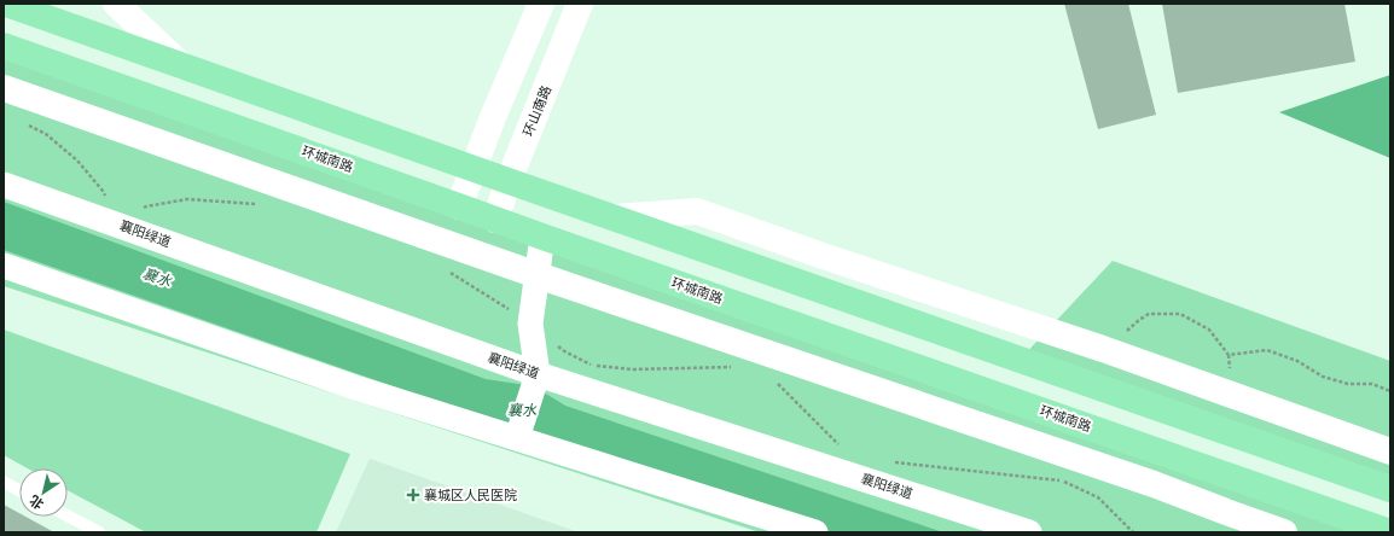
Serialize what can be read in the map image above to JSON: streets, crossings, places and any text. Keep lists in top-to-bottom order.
{
  "streets": {
    "highway": ["环城南路"],
    "street": ["环山南路", "襄阳绿道"]
  },
  "crossings": [
    ["环山南路", "环城南路"]
  ],
  "water": ["襄水"],
  "places": {
    "health": ["襄城区人民医院"]
  },
  "north": "bottom left"
}
